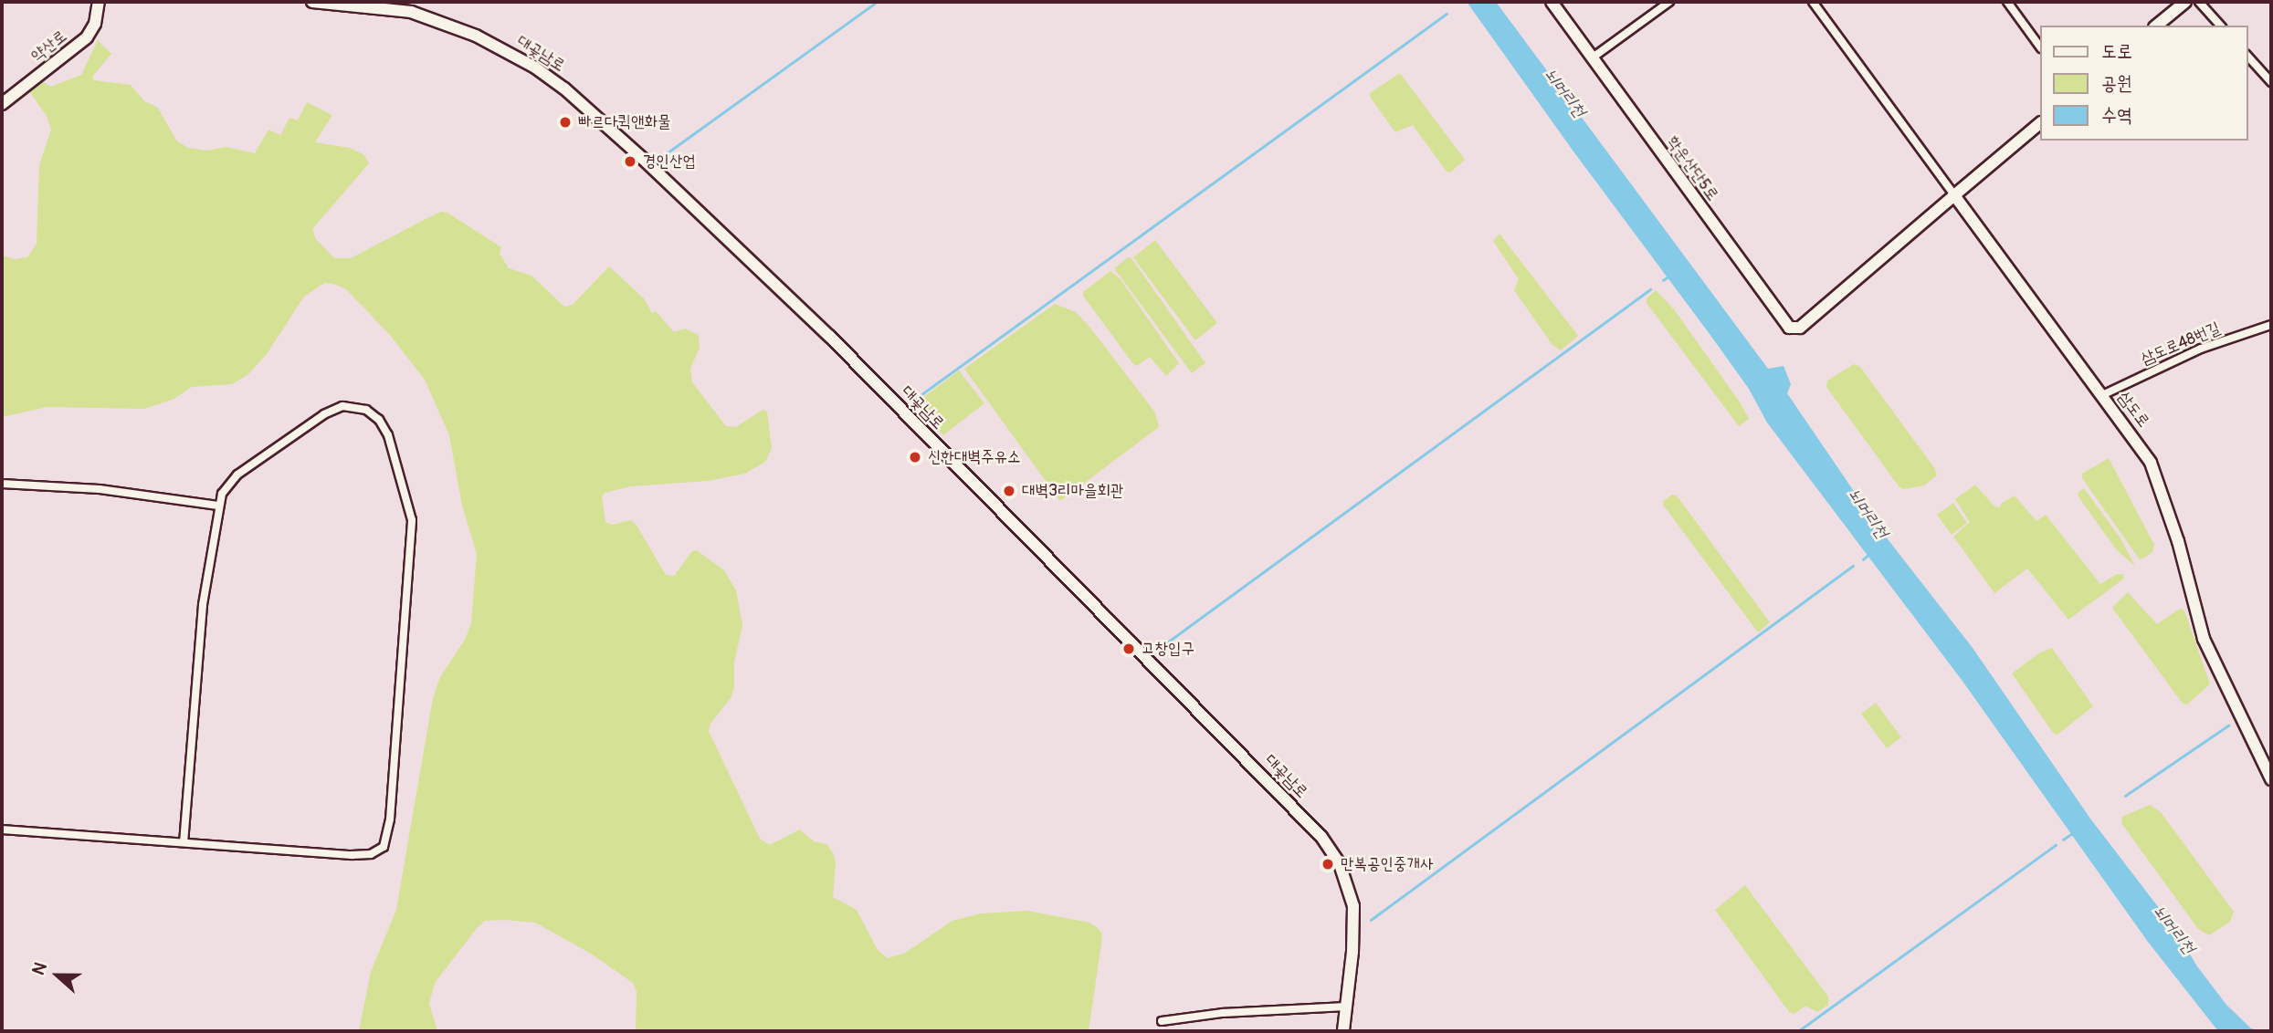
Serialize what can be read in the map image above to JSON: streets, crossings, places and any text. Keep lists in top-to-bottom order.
{
  "streets": {
    "street": [
      "약산로",
      "대곶남로",
      "학운산단5로",
      "삼도로48번길",
      "삼도로"
    ]
  },
  "crossings": [
    ["학운산단5로", "삼도로"],
    ["삼도로48번길", "삼도로"]
  ],
  "water": ["뇌머리천"],
  "places": [
    "빠르다퀵앤화물",
    "경인산업",
    "신한대벽주유소",
    "대벽3리마을회관",
    "고창입구",
    "만복공인중개사"
  ],
  "legend": ["도로", "공원", "수역"],
  "north": "left"
}
